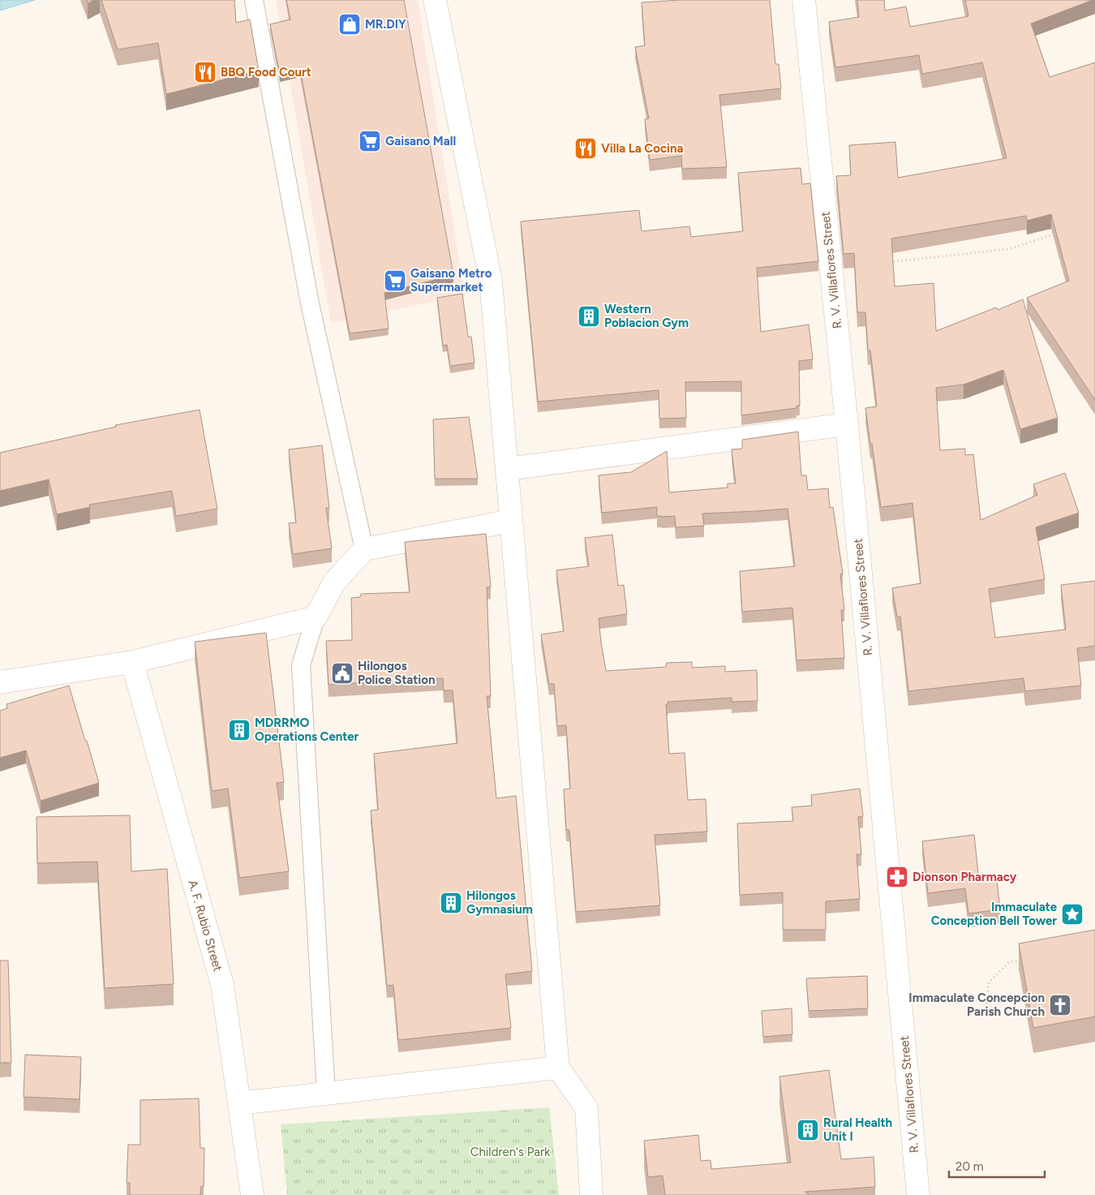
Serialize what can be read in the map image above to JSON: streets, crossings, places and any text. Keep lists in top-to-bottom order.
{
  "streets": {
    "street": ["R. V. Villaflores Street", "A. F. Rubio Street"]
  },
  "parks": ["Children's Park"],
  "places": {
    "shop": ["MR.DIY"],
    "restaurant": ["BBQ Food Court", "Villa La Cocina"],
    "supermarket": ["Gaisano Mall", "Gaisano Metro Supermarket"],
    "building": [
      "Western Poblacion Gym",
      "MDRRMO Operations Center",
      "Hilongos Gymnasium",
      "Rural Health Unit I"
    ],
    "public building": ["Hilongos Police Station"],
    "pharmacy": ["Dionson Pharmacy"],
    "place": ["Immaculate Conception Bell Tower"],
    "church": ["Immaculate Concepcion Parish Church"]
  },
  "scale_bar": "20 m"
}
